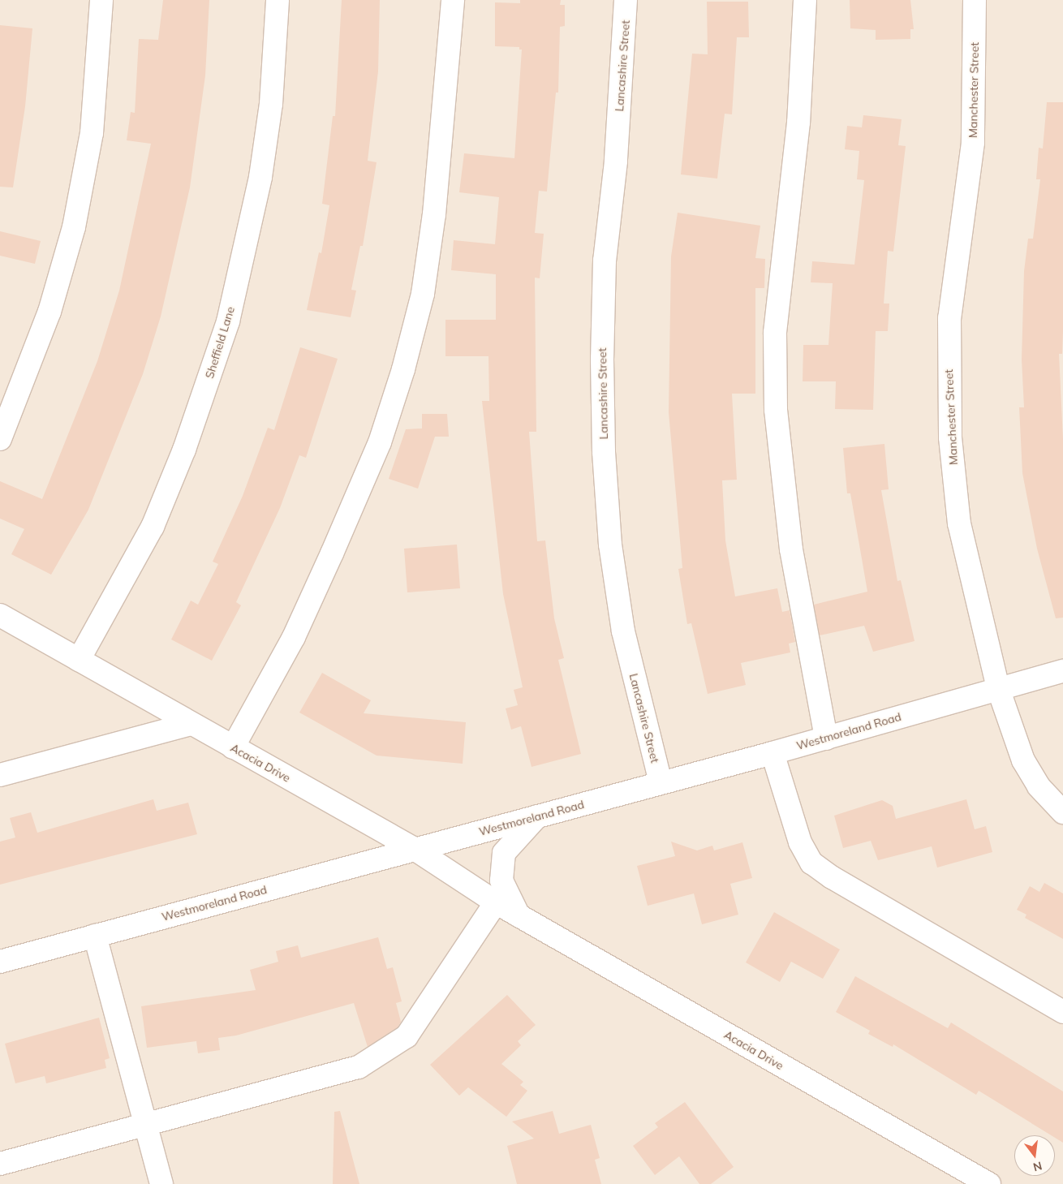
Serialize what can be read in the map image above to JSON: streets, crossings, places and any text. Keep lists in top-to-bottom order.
{
  "streets": {
    "street": [
      "Lancashire Street",
      "Manchester Street",
      "Sheffield Lane",
      "Westmoreland Road",
      "Acacia Drive"
    ]
  },
  "crossings": [
    ["Lancashire Street", "Westmoreland Road"],
    ["Manchester Street", "Westmoreland Road"],
    ["Sheffield Lane", "Acacia Drive"],
    ["Westmoreland Road", "Acacia Drive"]
  ],
  "north": "bottom"
}
